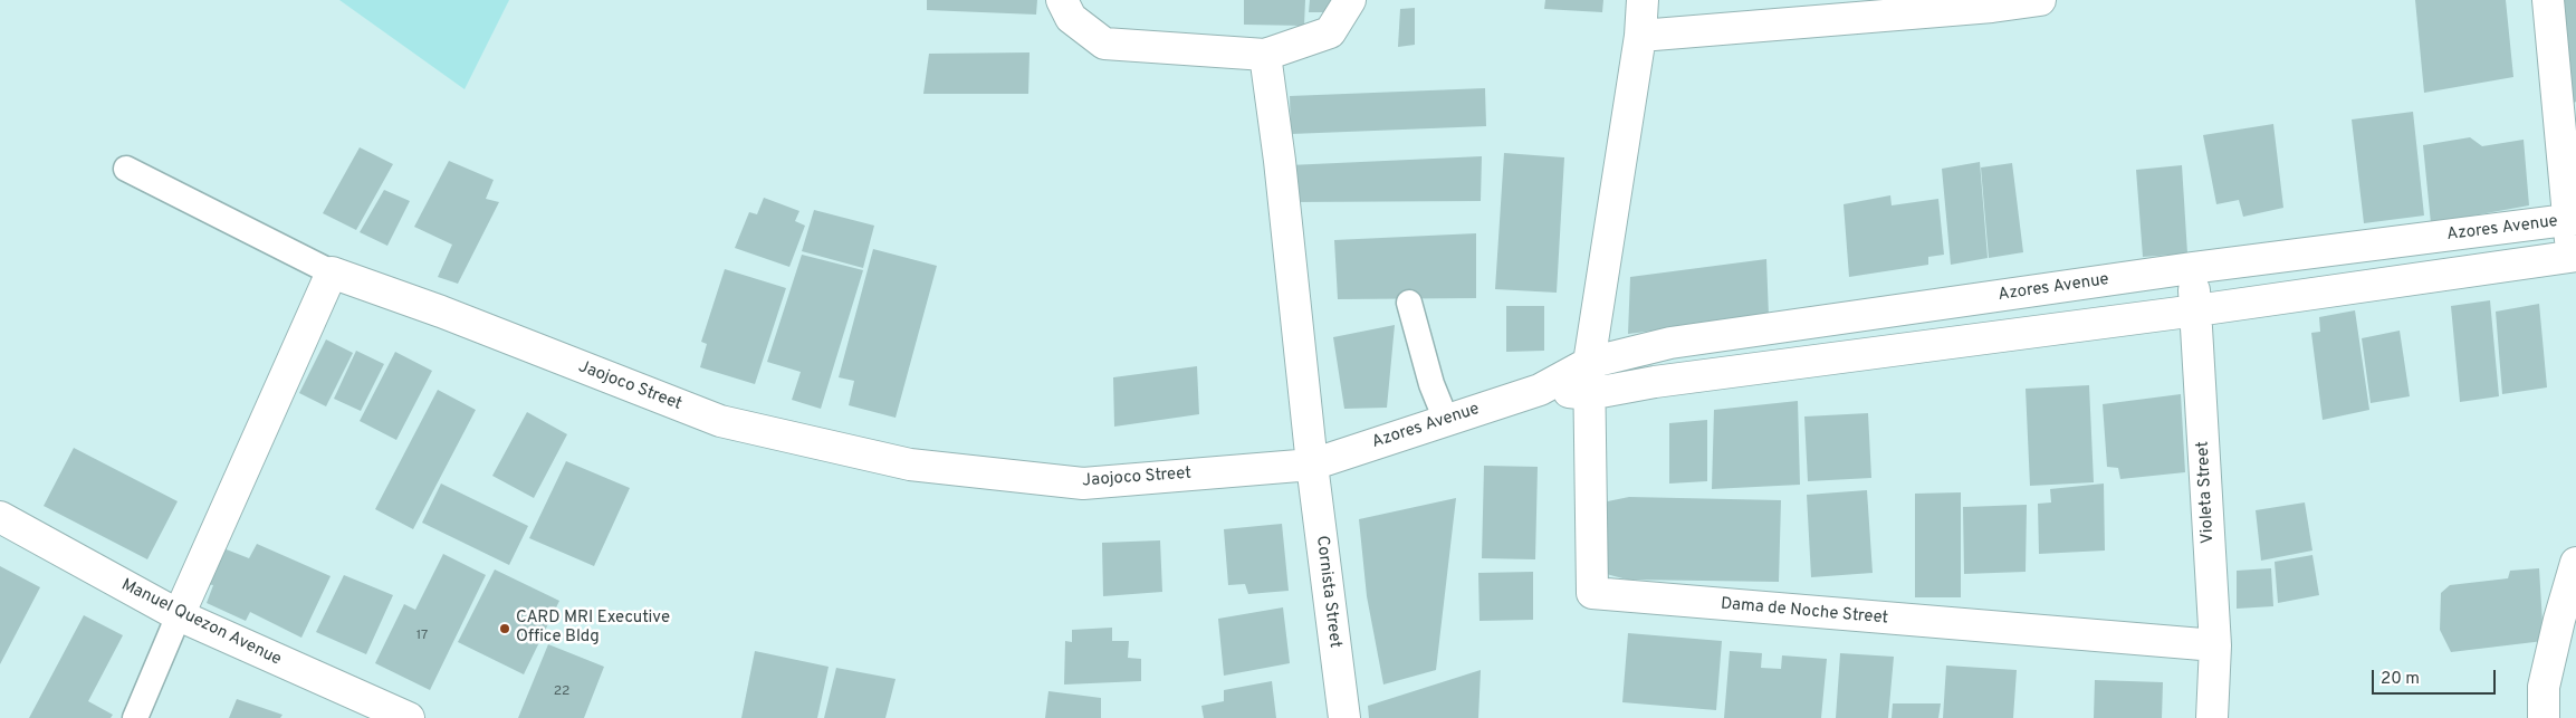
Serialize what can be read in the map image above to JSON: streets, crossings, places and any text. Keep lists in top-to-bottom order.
{
  "streets": {
    "street": [
      "Azores Avenue",
      "Jaojoco Street",
      "Violeta Street",
      "Cornista Street",
      "Dama de Noche Street",
      "Manuel Quezon Avenue"
    ]
  },
  "crossings": [
    ["Azores Avenue", "Jaojoco Street"],
    ["Azores Avenue", "Violeta Street"],
    ["Azores Avenue", "Cornista Street"],
    ["Azores Avenue", "Dama de Noche Street"],
    ["Jaojoco Street", "Cornista Street"],
    ["Violeta Street", "Dama de Noche Street"]
  ],
  "places": ["CARD MRI Executive Office Bldg"],
  "house_numbers": ["17", "22"],
  "scale_bar": "20 m"
}
